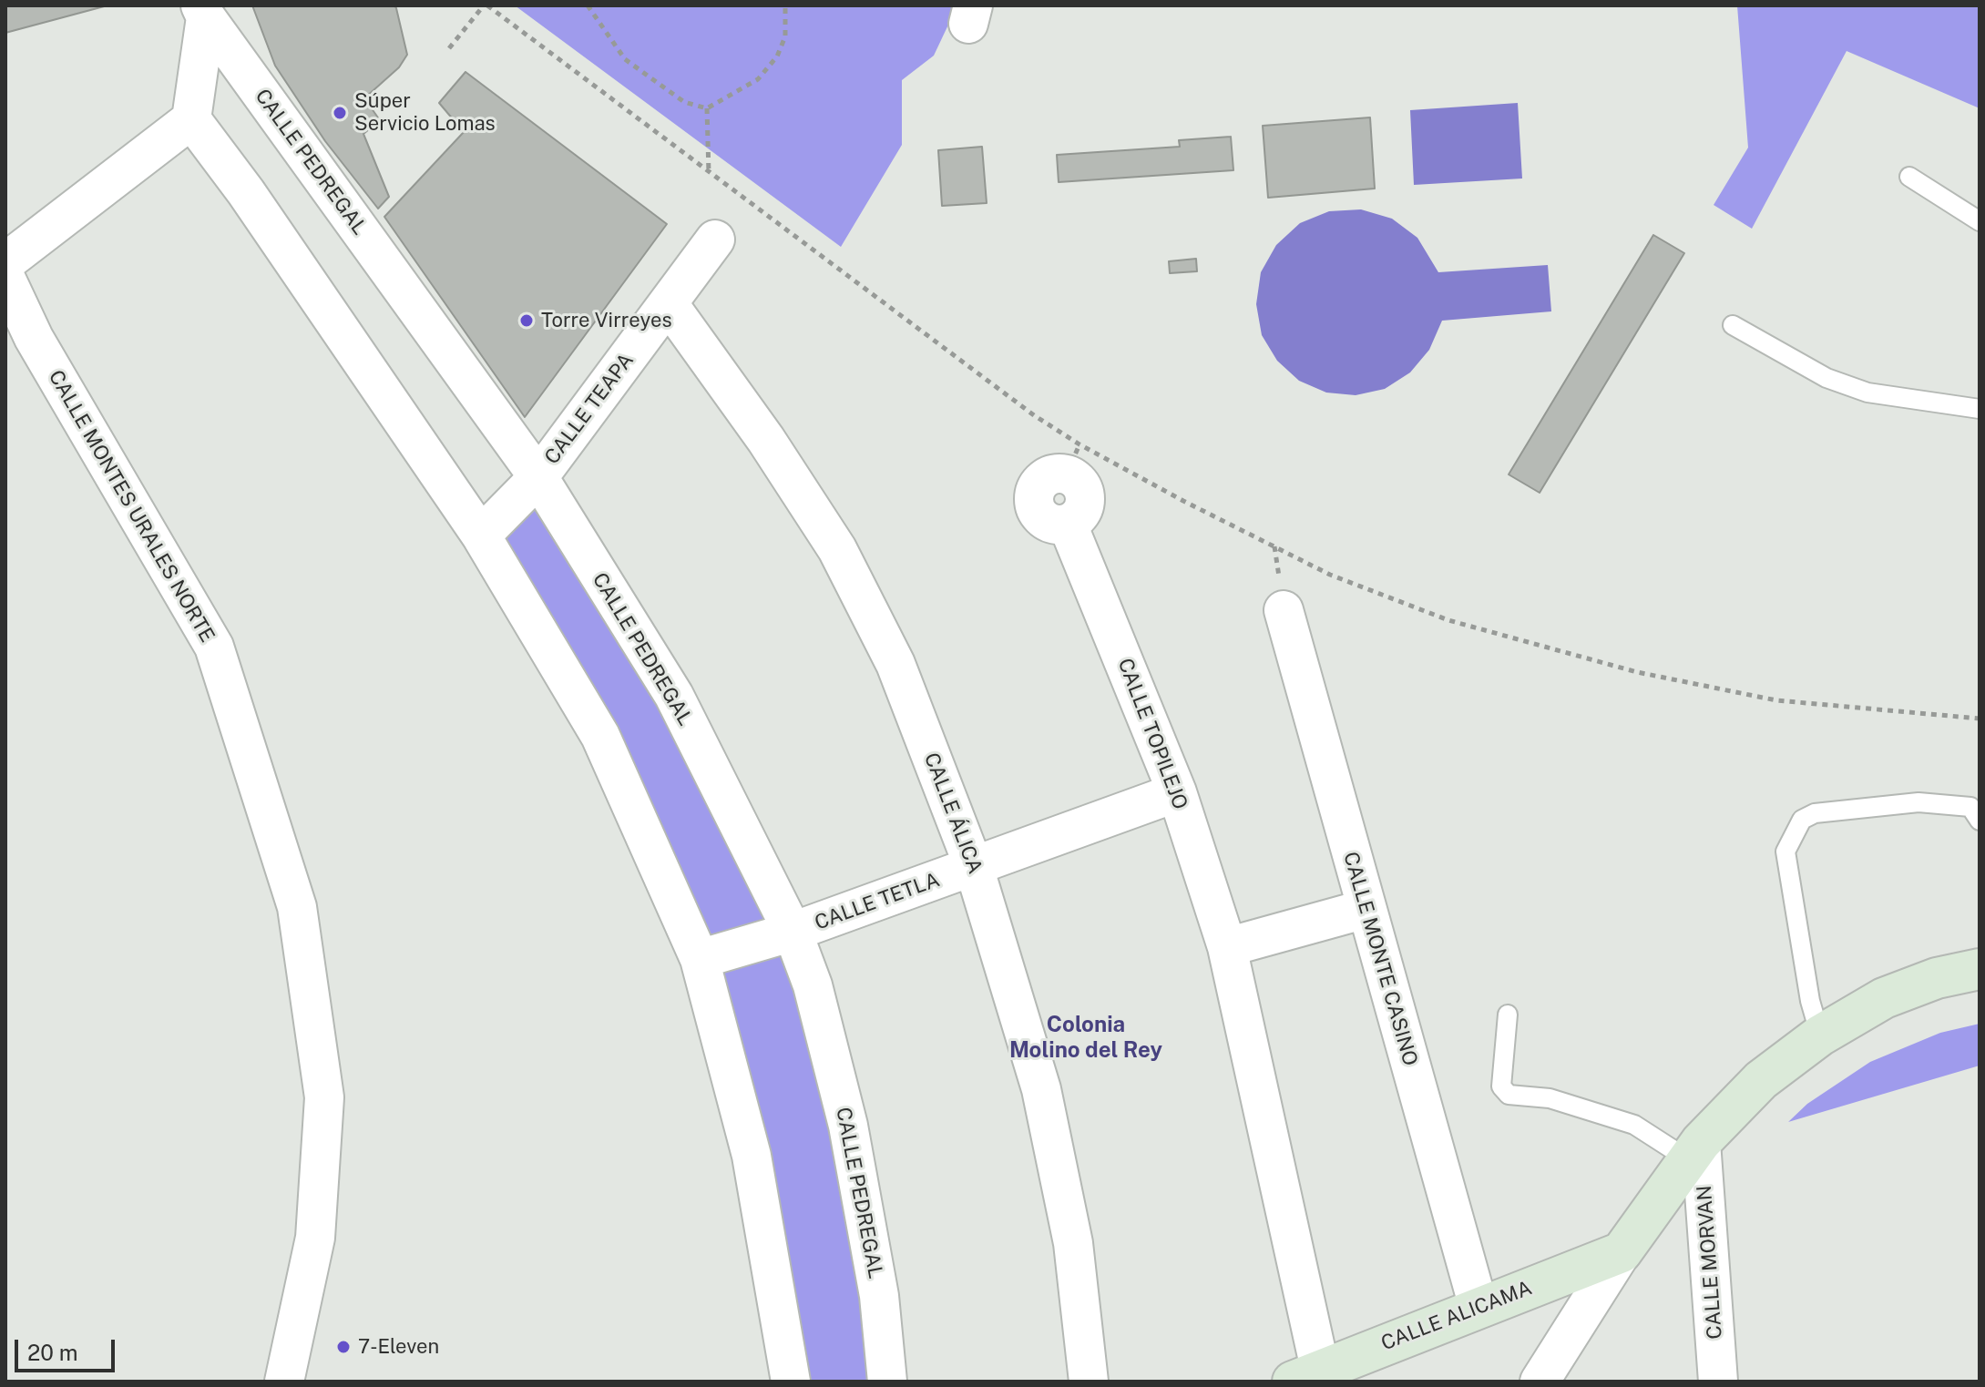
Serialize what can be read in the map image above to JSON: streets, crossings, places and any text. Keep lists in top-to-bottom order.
{
  "streets": {
    "street": [
      "CALLE PEDREGAL",
      "CALLE TEAPA",
      "CALLE MONTES URALES NORTE",
      "CALLE TOPILEJO",
      "CALLE ÁLICA",
      "CALLE TETLA",
      "CALLE MONTE CASINO",
      "CALLE MORVAN",
      "CALLE ALICAMA"
    ]
  },
  "crossings": [
    ["CALLE PEDREGAL", "CALLE TEAPA"],
    ["CALLE PEDREGAL", "CALLE TETLA"],
    ["CALLE TEAPA", "CALLE ÁLICA"],
    ["CALLE TOPILEJO", "CALLE TETLA"],
    ["CALLE TOPILEJO", "CALLE ALICAMA"],
    ["CALLE ÁLICA", "CALLE TETLA"],
    ["CALLE MONTE CASINO", "CALLE ALICAMA"]
  ],
  "districts": ["Colonia Molino del Rey"],
  "places": ["Súper Servicio Lomas", "Torre Virreyes", "7-Eleven"],
  "scale_bar": "20 m"
}
